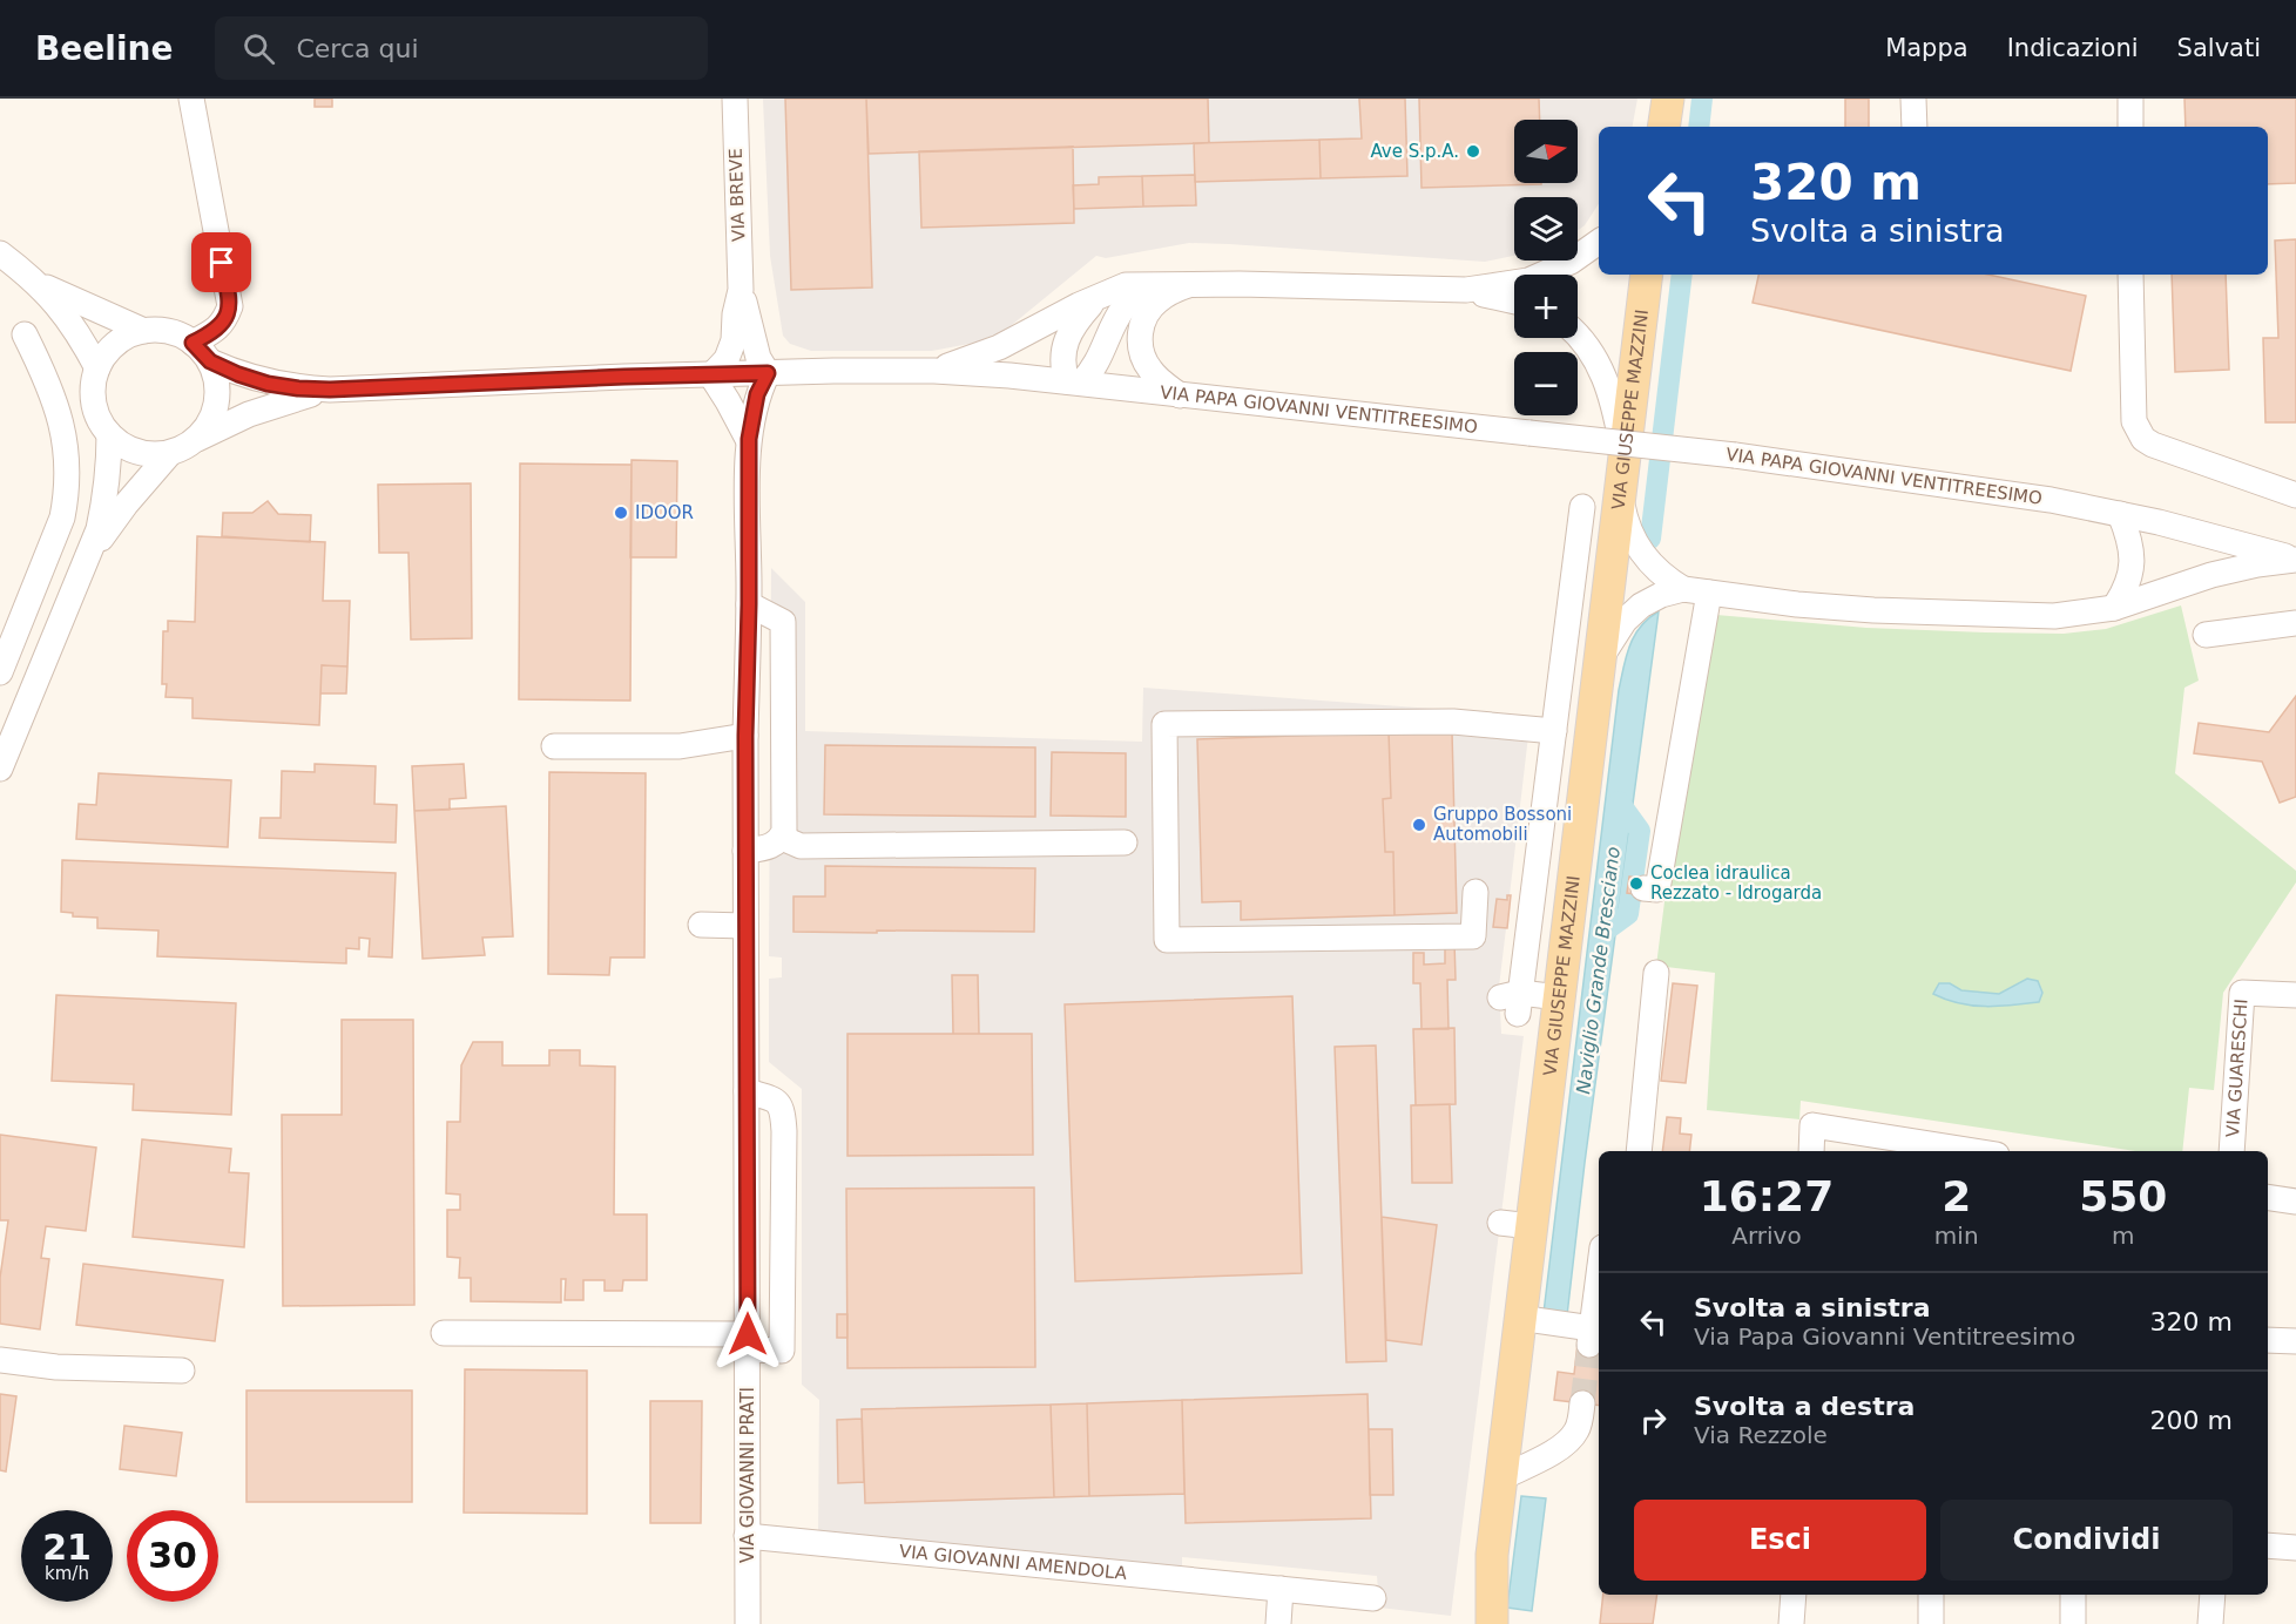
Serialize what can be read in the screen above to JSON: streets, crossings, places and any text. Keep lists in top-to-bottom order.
{
  "streets": {
    "main road": ["VIA GIUSEPPE MAZZINI"],
    "street": [
      "VIA BREVE",
      "VIA PAPA GIOVANNI VENTITREESIMO",
      "VIA GUARESCHI",
      "VIA GIOVANNI PRATI",
      "VIA GIOVANNI AMENDOLA"
    ]
  },
  "crossings": [
    ["VIA PAPA GIOVANNI VENTITREESIMO", "VIA GIOVANNI PRATI"],
    ["VIA GIOVANNI PRATI", "VIA GIOVANNI AMENDOLA"]
  ],
  "water": ["Naviglio Grande Bresciano"],
  "places": [
    "Ave S.p.A.",
    "IDOOR",
    "Gruppo Bossoni Automobili",
    "Coclea idraulica Rezzato - Idrogarda"
  ],
  "north": "right",
  "page": {
    "header": "Beeline",
    "search": "Cerca qui",
    "nav": ["Mappa", "Indicazioni", "Salvati"],
    "map_buttons": ["+", "−"],
    "turn": ["320 m", "Svolta a sinistra"],
    "eta": [
      "16:27",
      "Arrivo",
      "2",
      "min",
      "550",
      "m"
    ],
    "list": [
      {
        "name": "Svolta a sinistra",
        "note": "Via Papa Giovanni Ventitreesimo",
        "value": "320 m"
      },
      {
        "name": "Svolta a destra",
        "note": "Via Rezzole",
        "value": "200 m"
      }
    ],
    "buttons": ["Esci", "Condividi"],
    "speed": "21 km/h",
    "limit": "30"
  }
}
